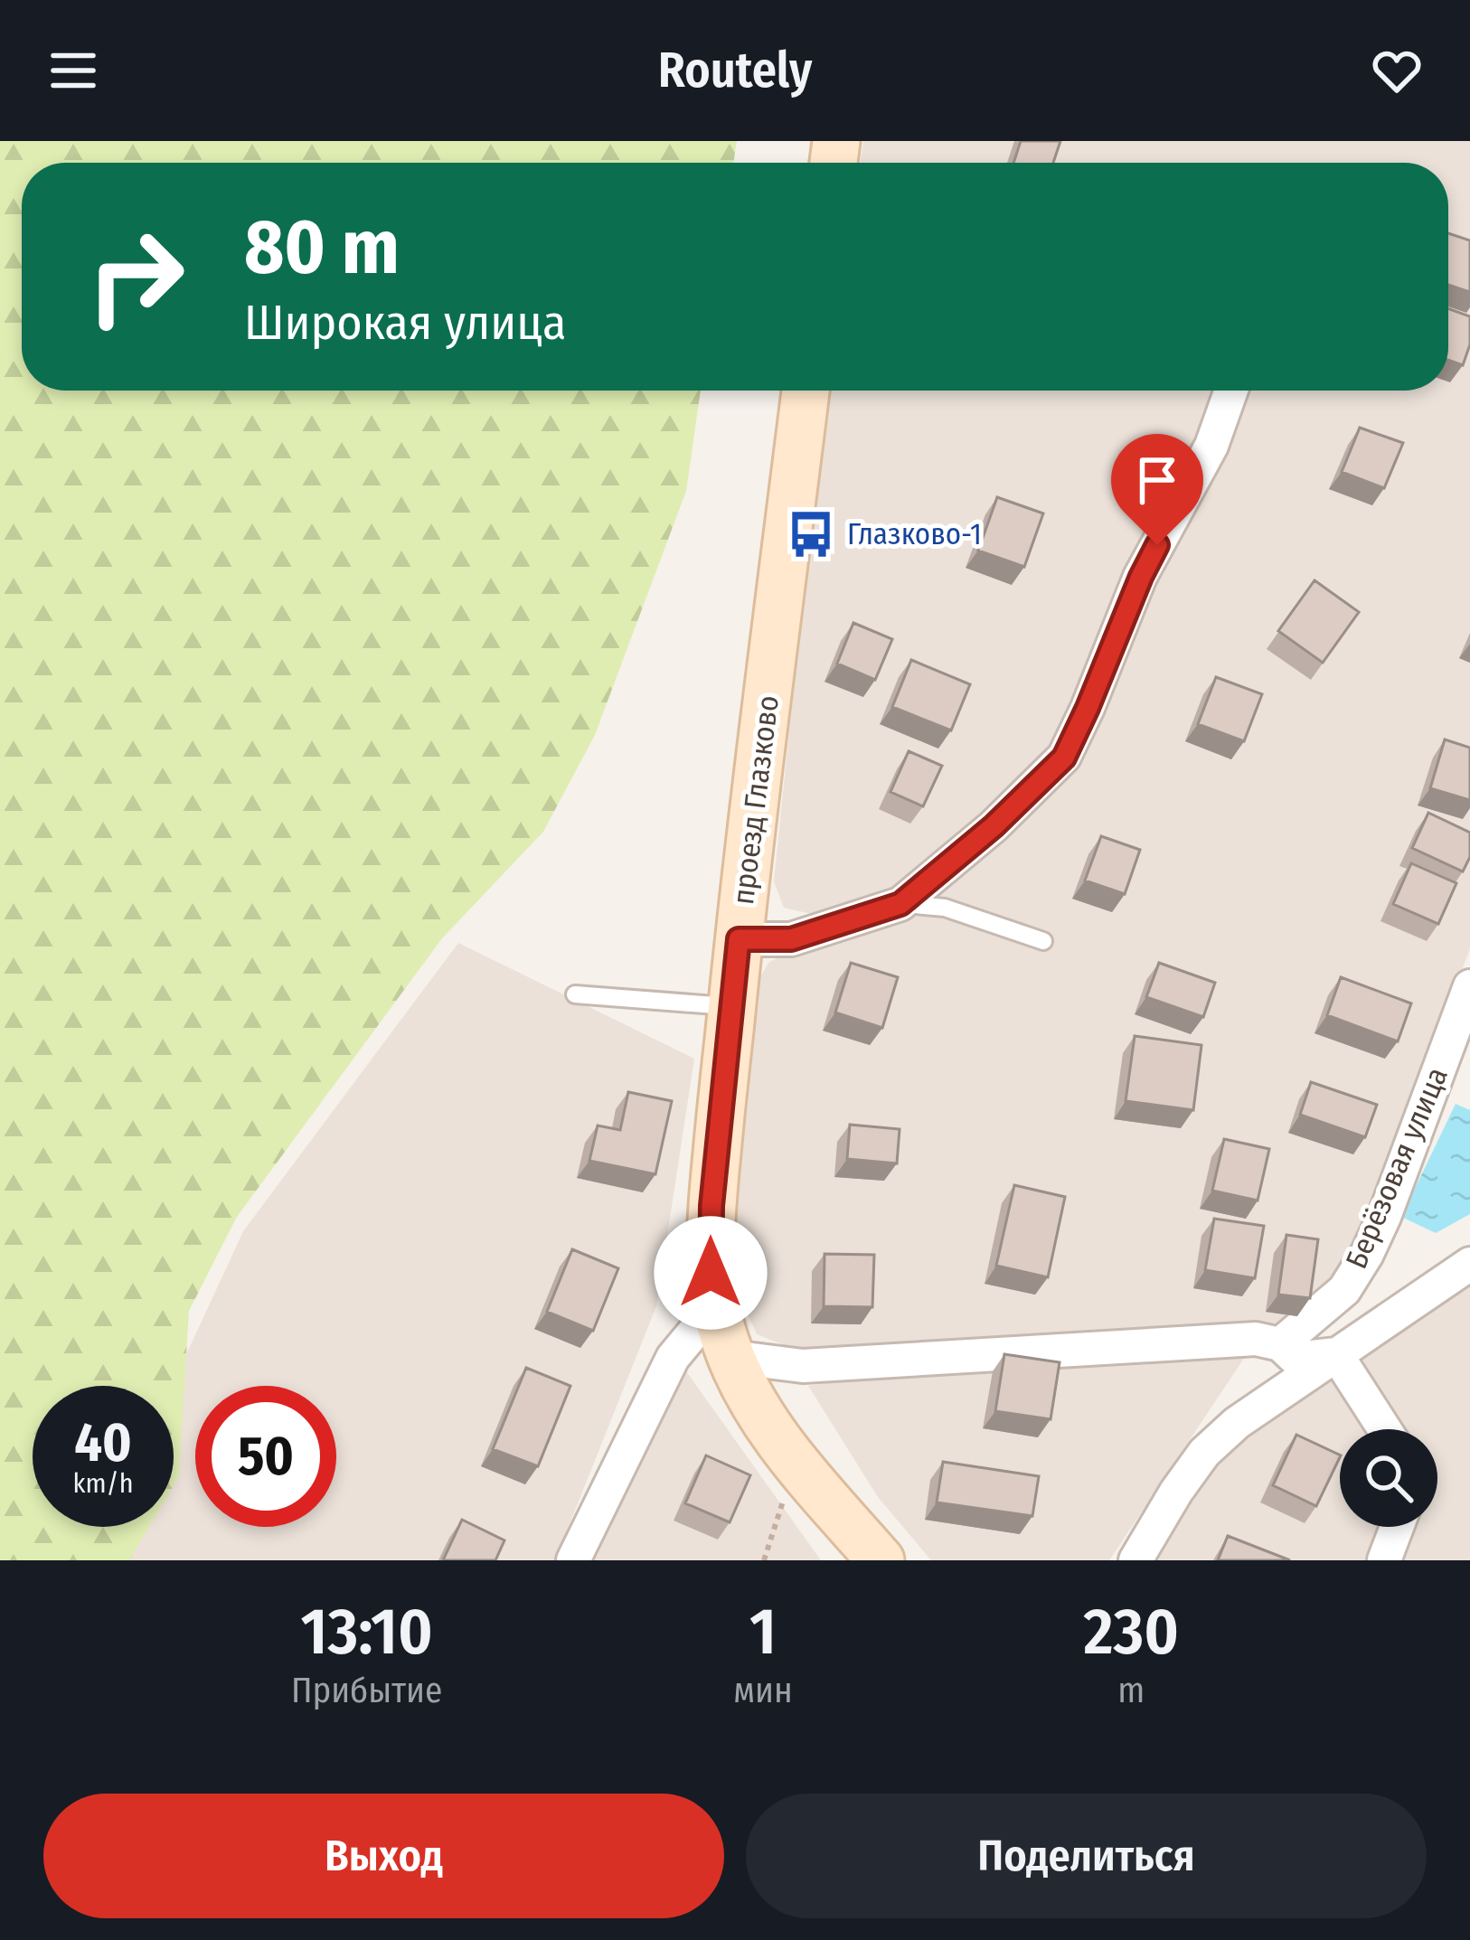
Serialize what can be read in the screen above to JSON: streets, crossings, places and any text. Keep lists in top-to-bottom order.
{
  "streets": {
    "main road": ["проезд Глазково"],
    "street": ["Берёзовая улица"]
  },
  "places": {
    "bus stop": ["Глазково-1"]
  },
  "page": {
    "header": "Routely",
    "turn": ["80 m", "Широкая улица"],
    "speed": "40 km/h",
    "limit": "50",
    "eta": [
      "13:10",
      "Прибытие",
      "1",
      "мин",
      "230",
      "m"
    ],
    "buttons": ["Выход", "Поделиться"]
  }
}
